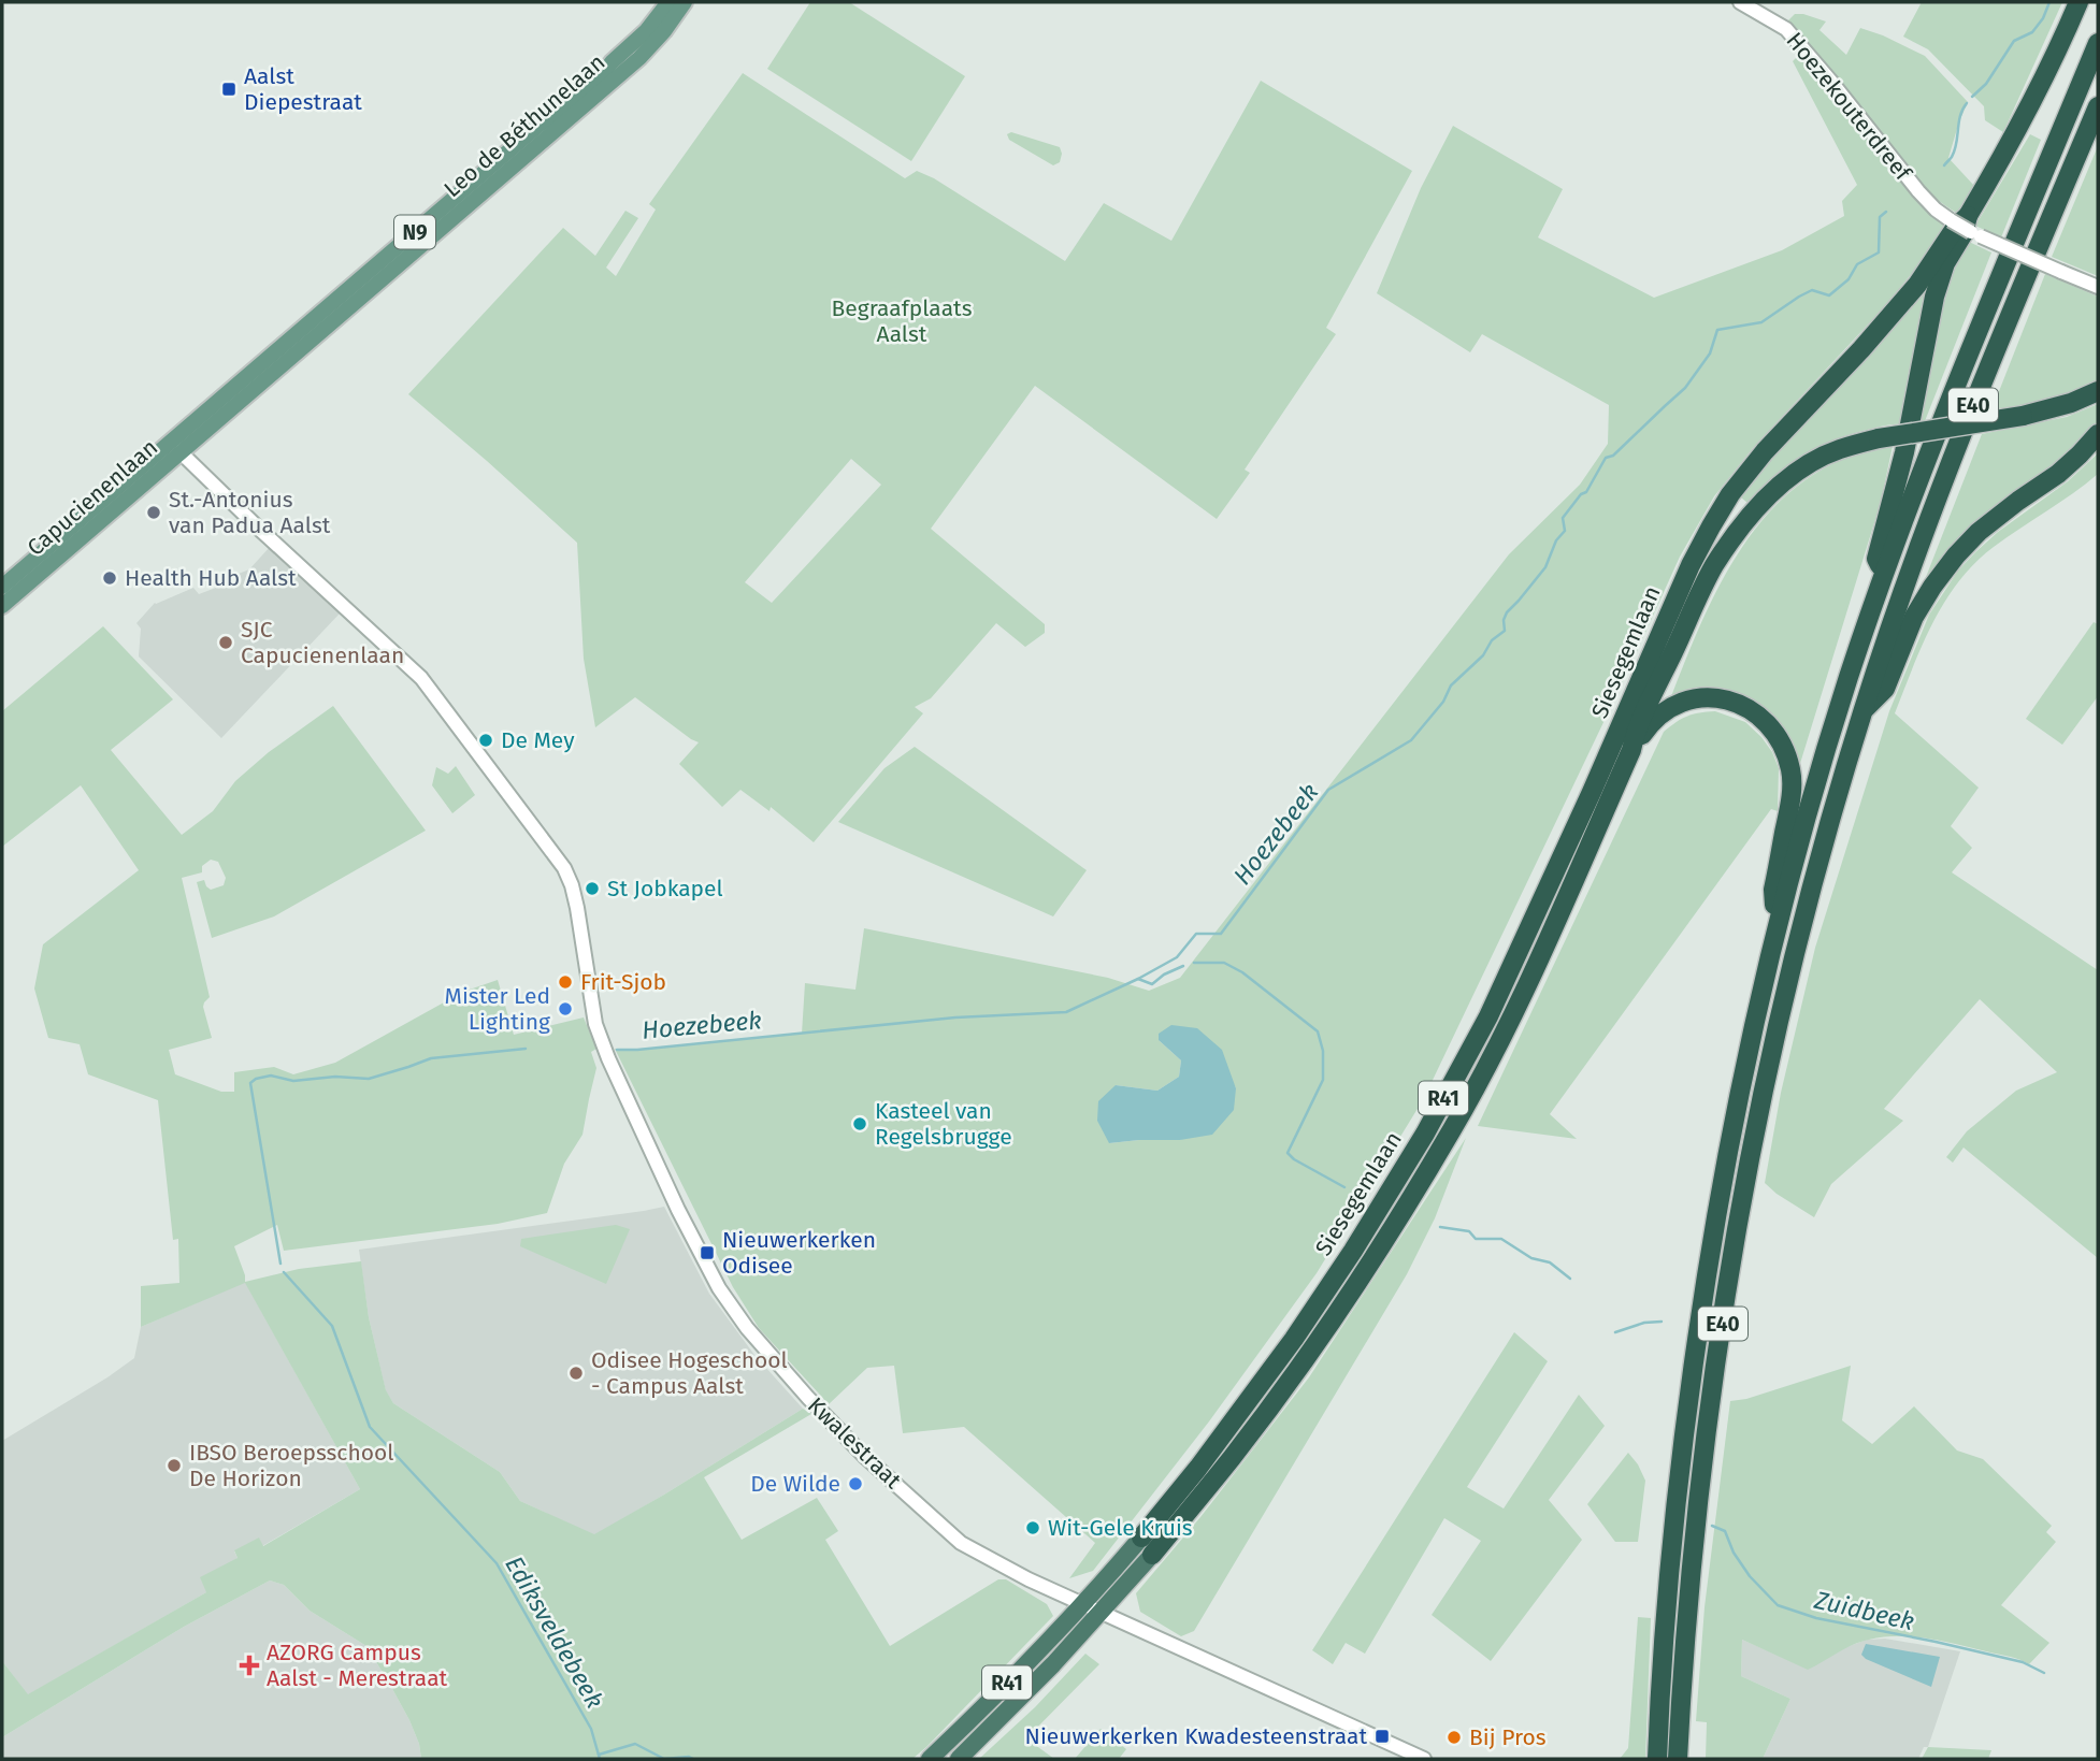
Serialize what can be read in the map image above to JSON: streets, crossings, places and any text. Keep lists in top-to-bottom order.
{
  "streets": {
    "highway": ["E40", "Siesegemlaan", "R41"],
    "main road": ["Leo de Béthunelaan", "N9", "Capucienenlaan"],
    "street": ["Hoezekouterdreef", "Kwalestraat"]
  },
  "crossings": [
    ["Hoezekouterdreef", "Siesegemlaan"],
    ["Leo de Béthunelaan", "Capucienenlaan"],
    ["Leo de Béthunelaan", "Kwalestraat"],
    ["Capucienenlaan", "Kwalestraat"],
    ["Siesegemlaan", "Kwalestraat"]
  ],
  "water": ["Hoezebeek", "Zuidbeek", "Ediksveldebeek"],
  "parks": ["Begraafplaats Aalst"],
  "places": {
    "transit": ["Aalst Diepestraat", "Nieuwerkerken Odisee", "Nieuwerkerken Kwadesteenstraat"],
    "other": [
      "St.-Antonius van Padua Aalst",
      "Health Hub Aalst",
      "SJC Capucienenlaan",
      "De Mey",
      "St Jobkapel",
      "Frit-Sjob",
      "Mister Led Lighting",
      "Kasteel van Regelsbrugge",
      "Odisee Hogeschool - Campus Aalst",
      "IBSO Beroepsschool De Horizon",
      "De Wilde",
      "Wit-Gele Kruis",
      "Bij Pros"
    ],
    "health": ["AZORG Campus Aalst - Merestraat"]
  }
}
